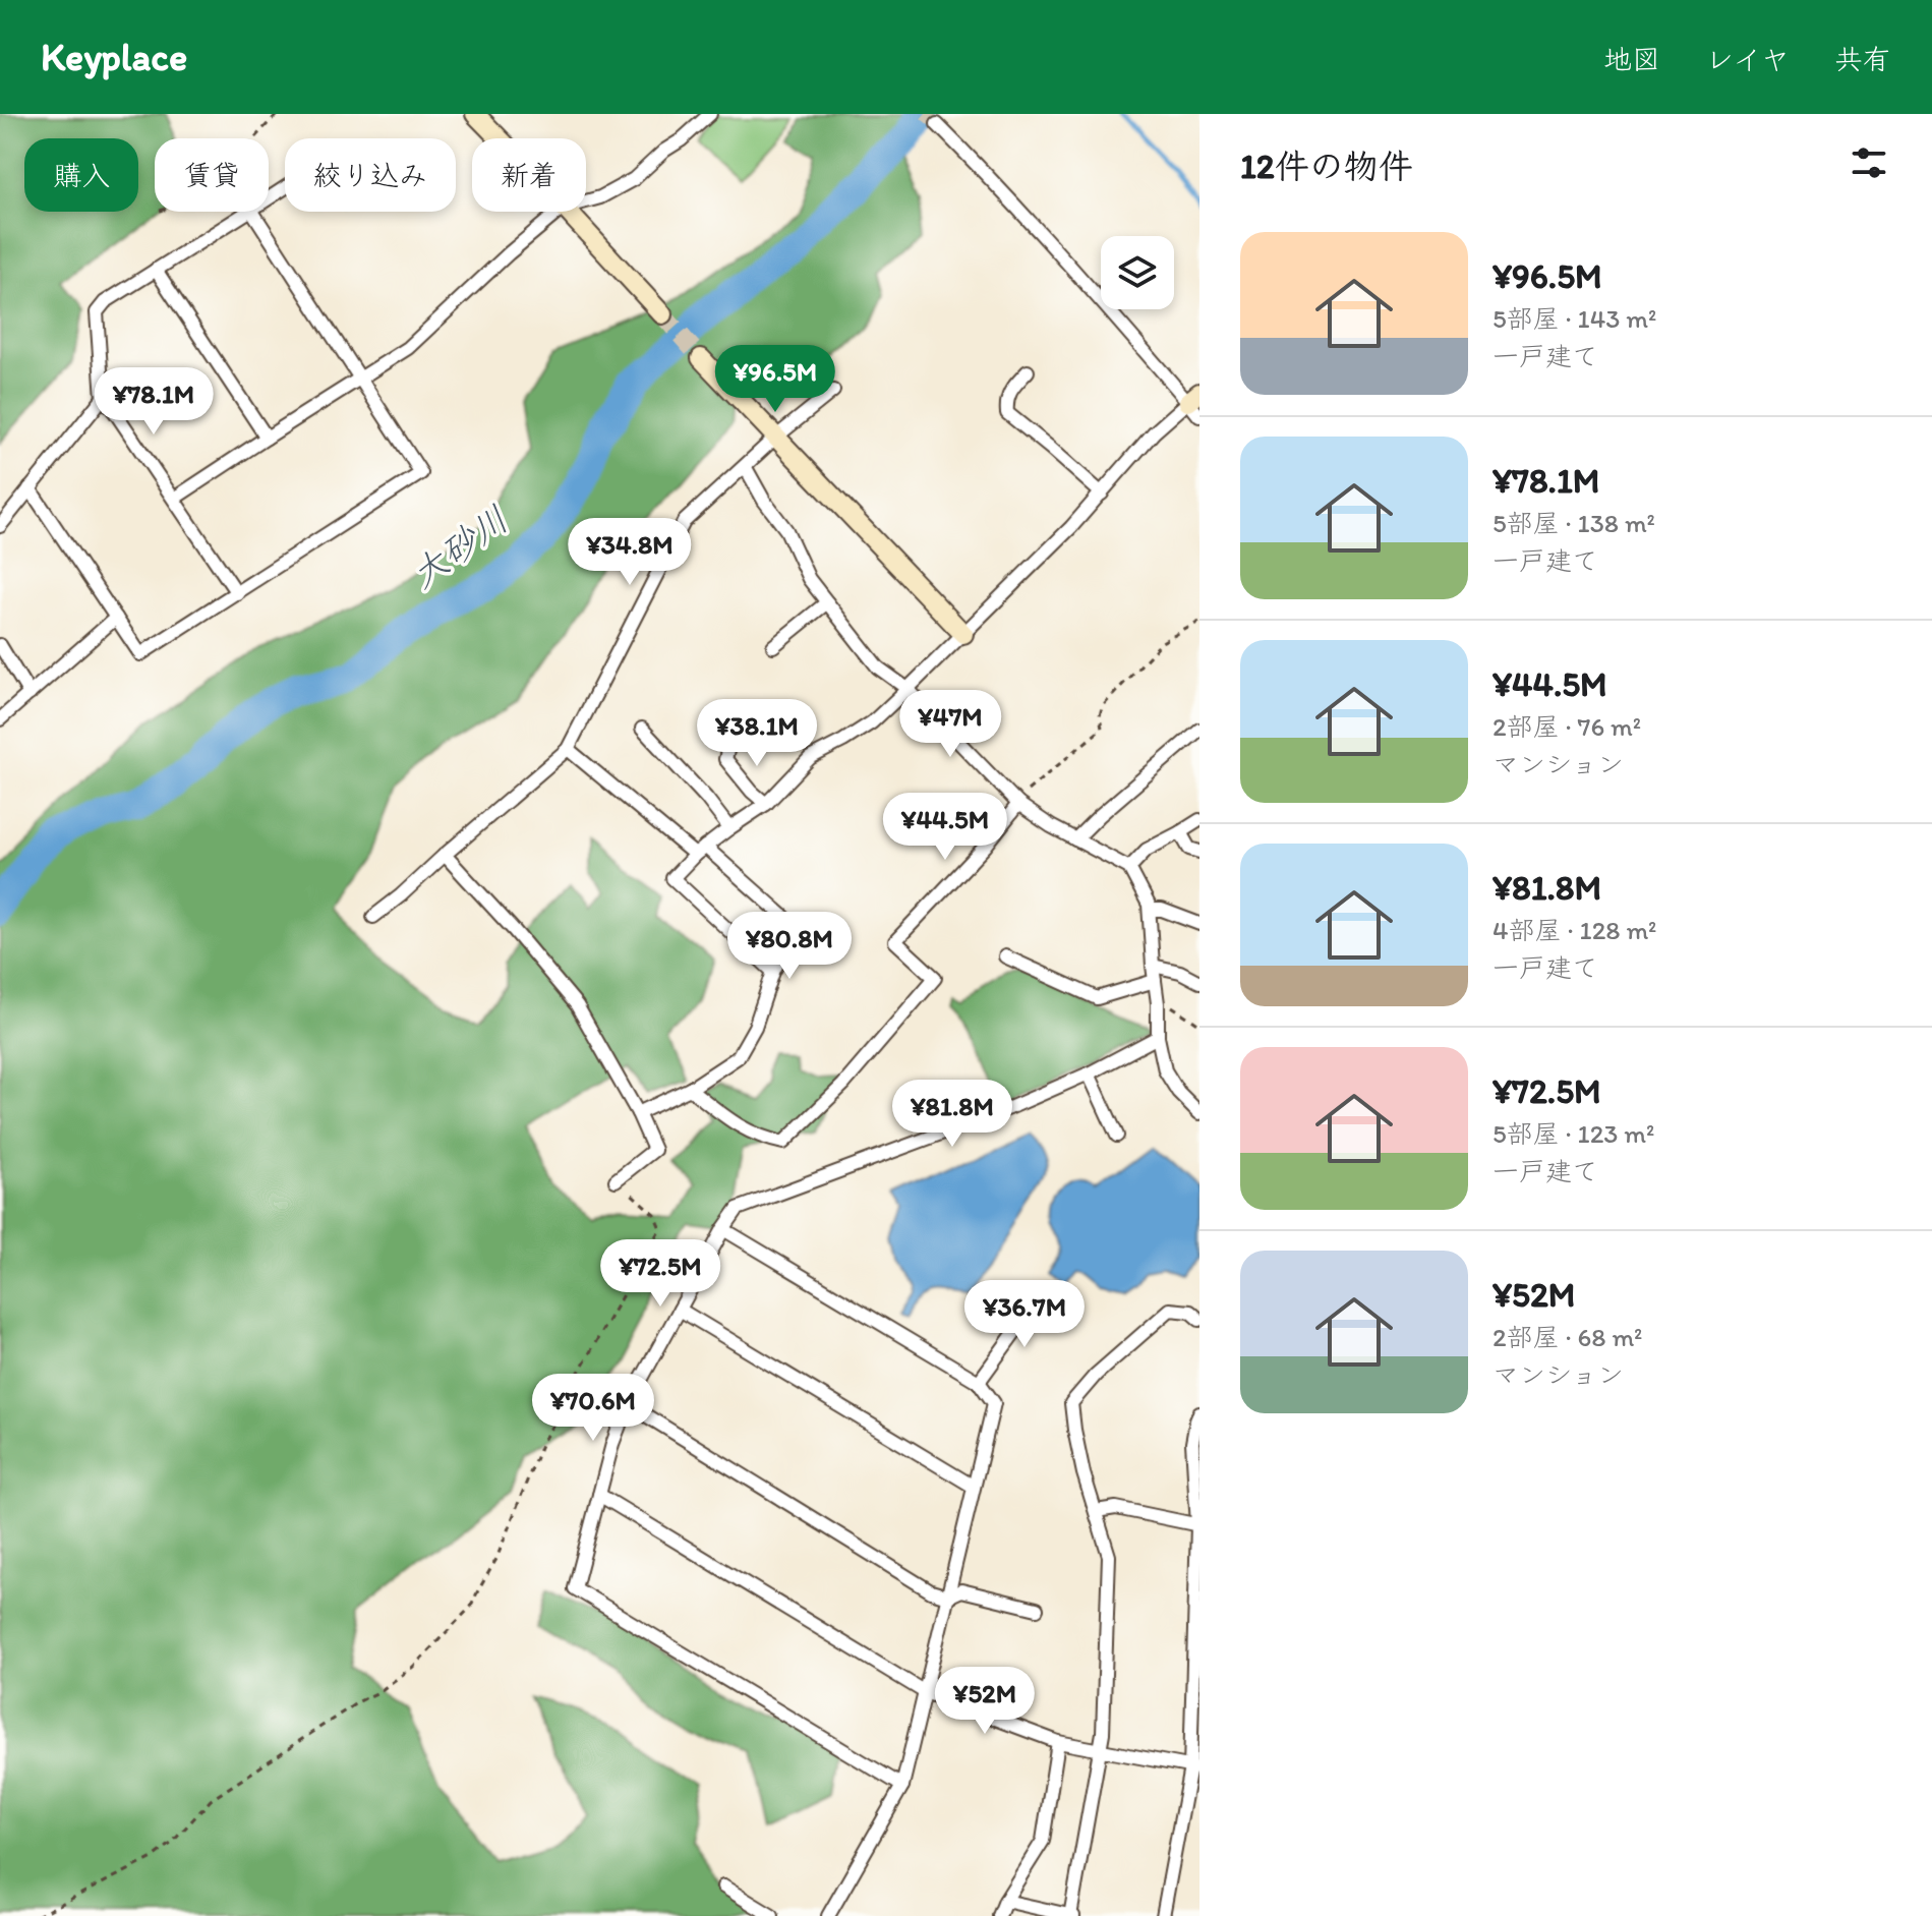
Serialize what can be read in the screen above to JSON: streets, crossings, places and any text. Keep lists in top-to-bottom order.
{
  "water": ["大砂川"],
  "page": {
    "header": "Keyplace",
    "nav": ["地図", "レイヤ", "共有"],
    "heading": "12件の物件",
    "chip": [
      "購入",
      "賃貸",
      "絞り込み",
      "新着"
    ],
    "list": [
      {
        "name": "¥96.5M",
        "note": "5部屋 · 143 m² · 一戸建て"
      },
      {
        "name": "¥78.1M",
        "note": "5部屋 · 138 m² · 一戸建て"
      },
      {
        "name": "¥44.5M",
        "note": "2部屋 · 76 m² · マンション"
      },
      {
        "name": "¥81.8M",
        "note": "4部屋 · 128 m² · 一戸建て"
      },
      {
        "name": "¥72.5M",
        "note": "5部屋 · 123 m² · 一戸建て"
      },
      {
        "name": "¥52M",
        "note": "2部屋 · 68 m² · マンション"
      }
    ],
    "price": [
      "¥96.5M",
      "¥78.1M",
      "¥34.8M",
      "¥47M",
      "¥38.1M",
      "¥44.5M",
      "¥80.8M",
      "¥81.8M",
      "¥72.5M",
      "¥36.7M",
      "¥70.6M",
      "¥52M"
    ]
  }
}
